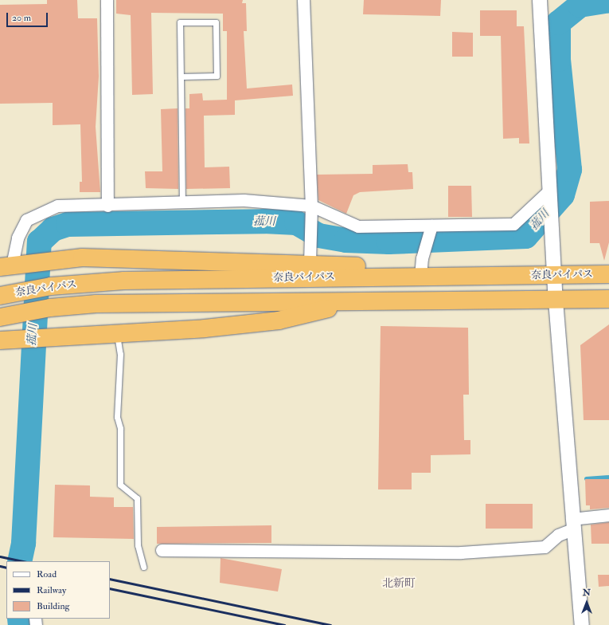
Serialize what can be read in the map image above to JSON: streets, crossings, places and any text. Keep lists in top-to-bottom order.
{
  "streets": {
    "highway": ["奈良バイパス"]
  },
  "districts": ["北新町"],
  "water": ["菰川"],
  "legend": ["Road", "Railway", "Building"],
  "scale_bar": "20 m",
  "north": "top"
}
